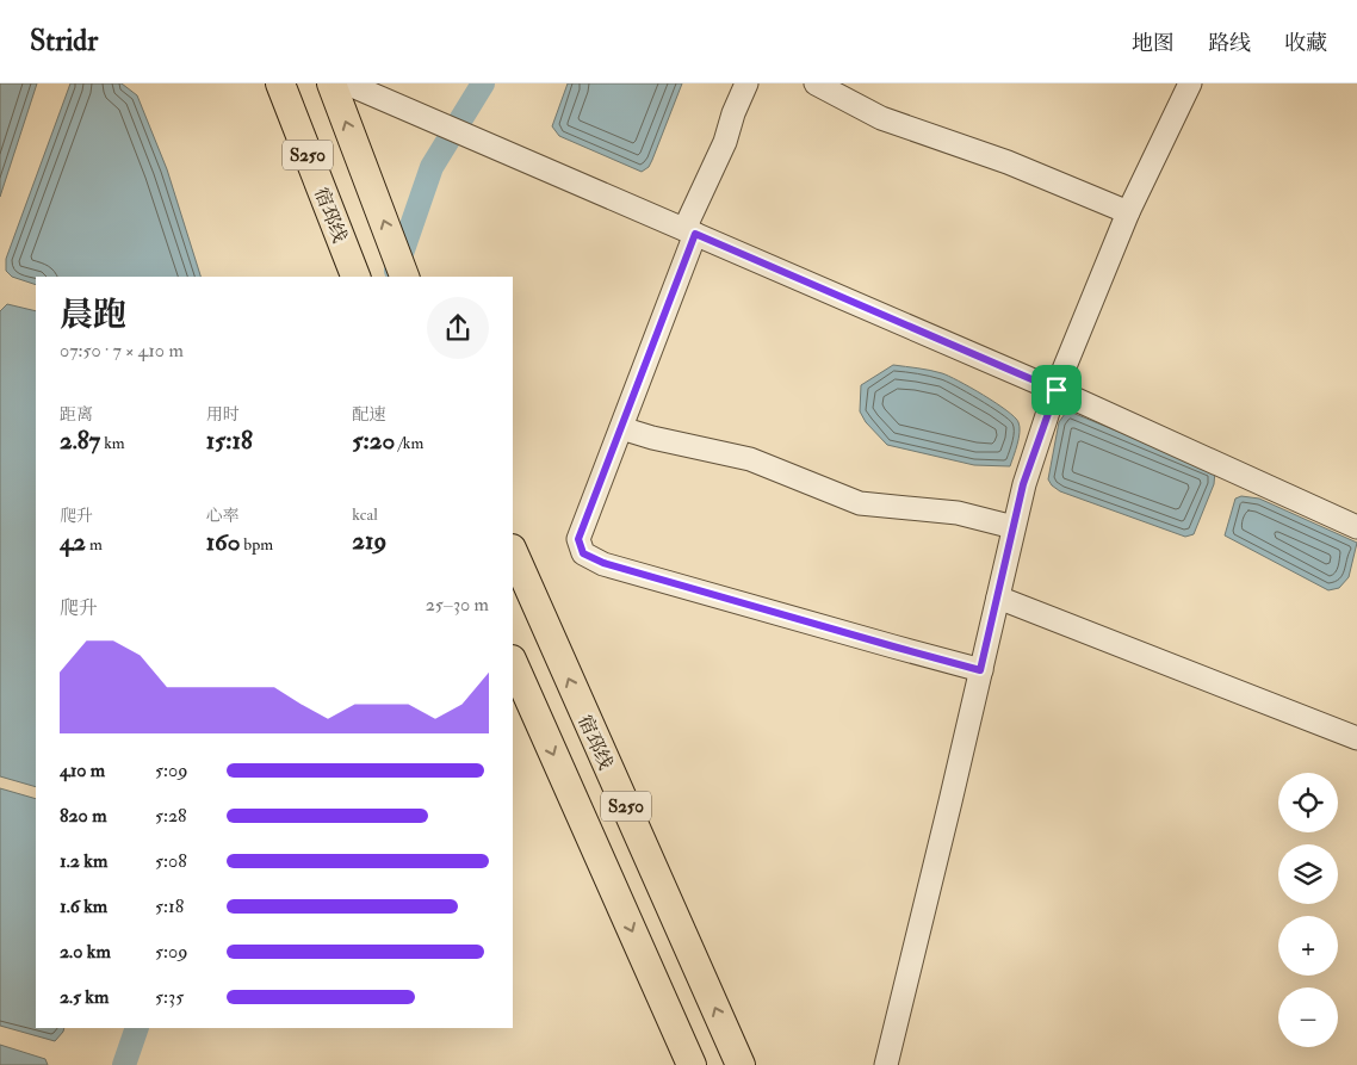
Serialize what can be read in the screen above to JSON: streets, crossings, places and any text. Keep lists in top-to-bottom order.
{
  "streets": {
    "main road": ["S250", "宿邳线"]
  },
  "page": {
    "header": "Stridr",
    "nav": ["地图", "路线", "收藏"],
    "heading": ["晨跑", "07:50 · 7 × 410 m"],
    "stats": [
      ["距离", "2.87 km"],
      ["用时", "15:18"],
      ["配速", "5:20 /km"],
      ["爬升", "42 m"],
      ["心率", "160 bpm"],
      ["kcal", "219"]
    ],
    "chart": ["爬升", "25–30 m"],
    "list": [
      {
        "name": "410 m",
        "note": "5:09"
      },
      {
        "name": "820 m",
        "note": "5:28"
      },
      {
        "name": "1.2 km",
        "note": "5:08"
      },
      {
        "name": "1.6 km",
        "note": "5:18"
      },
      {
        "name": "2.0 km",
        "note": "5:09"
      },
      {
        "name": "2.5 km",
        "note": "5:35"
      }
    ],
    "map_buttons": ["+", "−"]
  }
}
